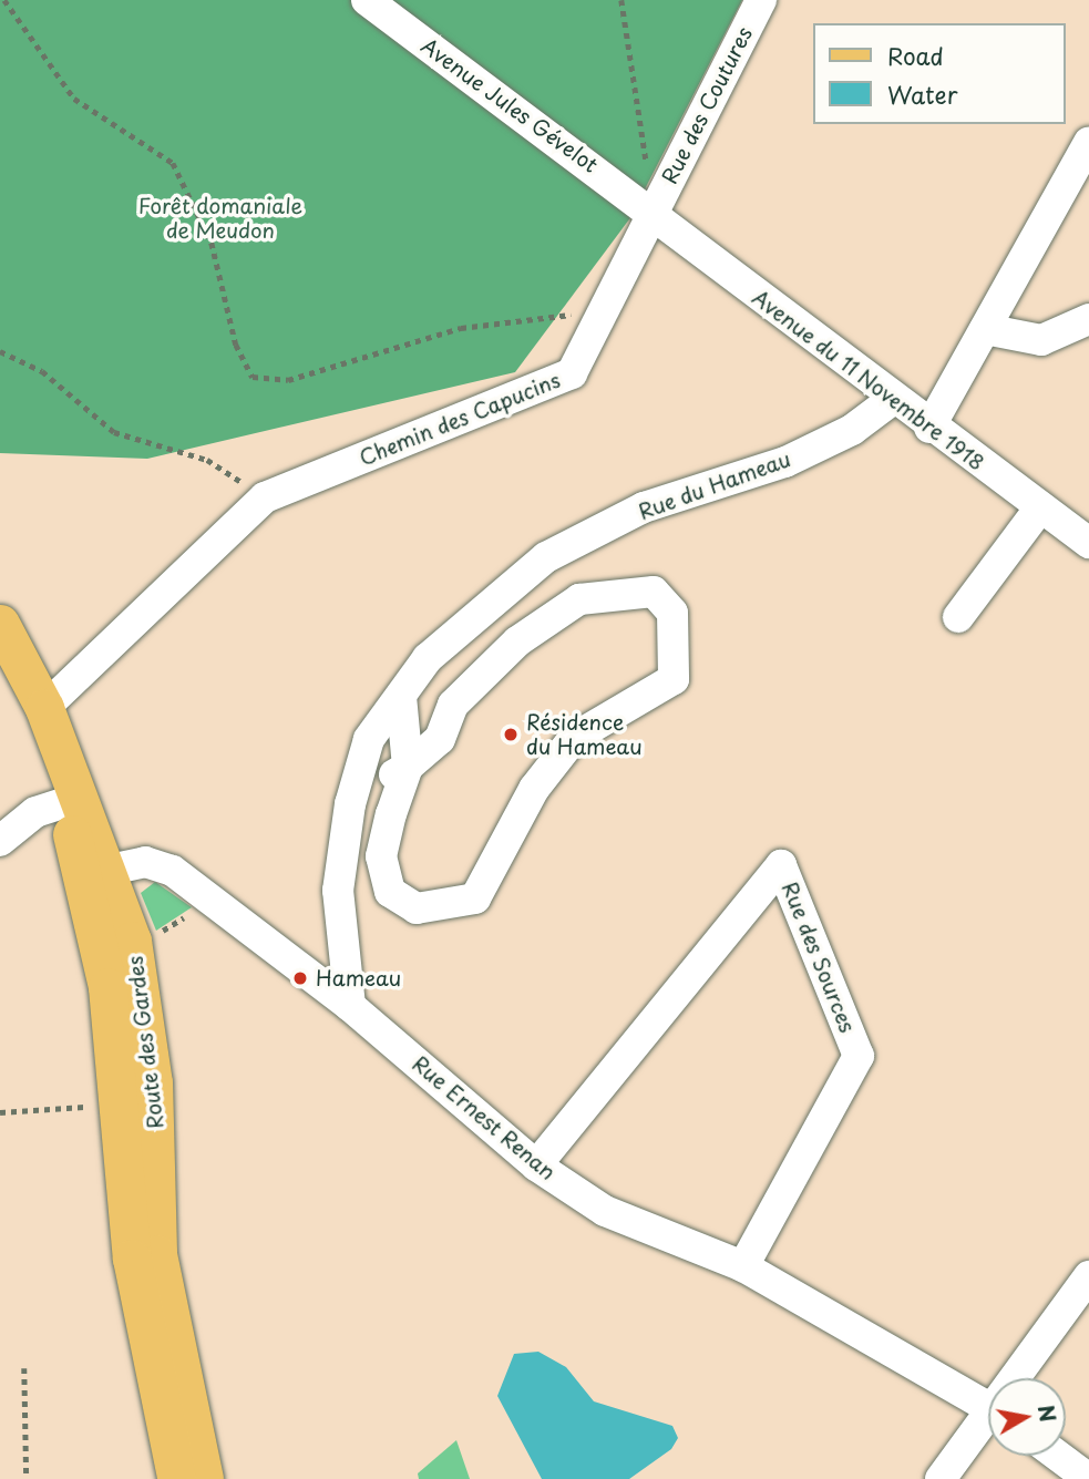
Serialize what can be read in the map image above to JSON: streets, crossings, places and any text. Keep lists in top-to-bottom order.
{
  "streets": {
    "main road": ["Route des Gardes"],
    "street": [
      "Avenue Jules Gévelot",
      "Rue des Coutures",
      "Avenue du 11 Novembre 1918",
      "Chemin des Capucins",
      "Rue du Hameau",
      "Rue des Sources",
      "Rue Ernest Renan"
    ]
  },
  "crossings": [
    ["Avenue Jules Gévelot", "Rue des Coutures"],
    ["Avenue Jules Gévelot", "Avenue du 11 Novembre 1918"],
    ["Avenue Jules Gévelot", "Chemin des Capucins"],
    ["Rue des Coutures", "Avenue du 11 Novembre 1918"],
    ["Rue des Coutures", "Chemin des Capucins"],
    ["Avenue du 11 Novembre 1918", "Chemin des Capucins"],
    ["Avenue du 11 Novembre 1918", "Rue du Hameau"],
    ["Chemin des Capucins", "Route des Gardes"],
    ["Rue du Hameau", "Rue Ernest Renan"],
    ["Rue des Sources", "Rue Ernest Renan"],
    ["Route des Gardes", "Rue Ernest Renan"]
  ],
  "parks": ["Forêt domaniale de Meudon"],
  "places": ["Résidence du Hameau", "Hameau"],
  "legend": ["Road", "Water"],
  "north": "right"
}
